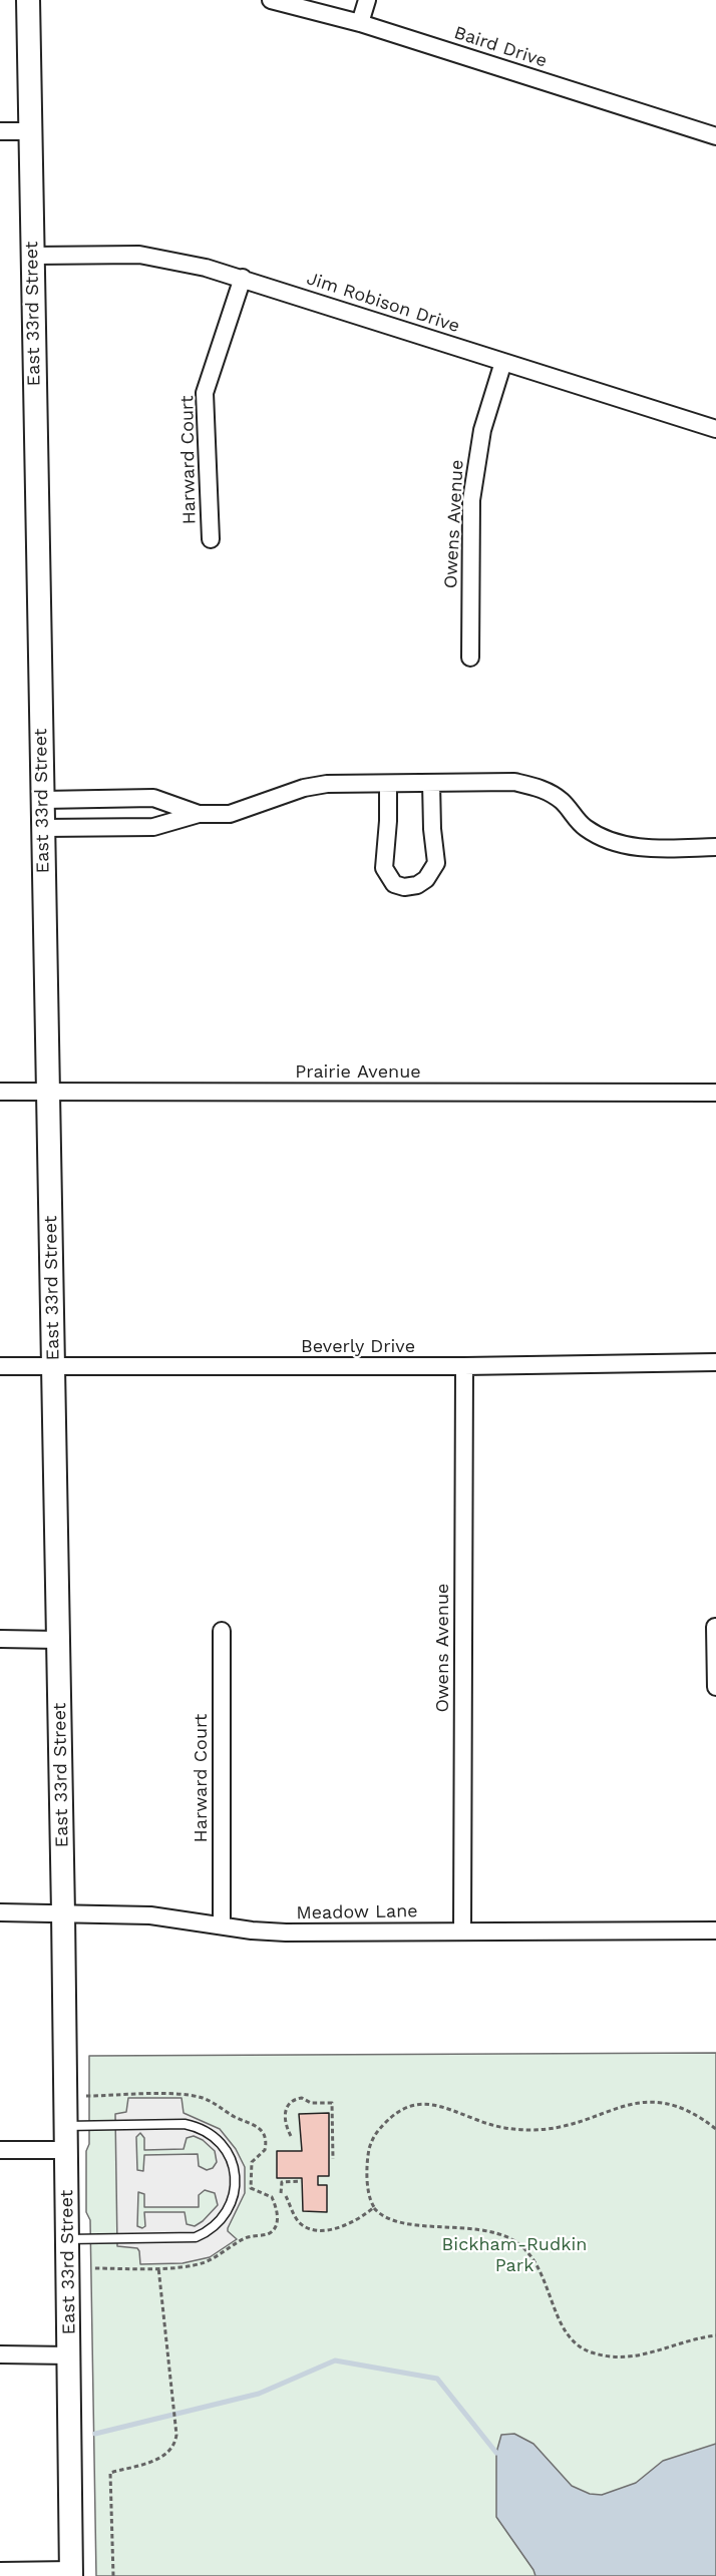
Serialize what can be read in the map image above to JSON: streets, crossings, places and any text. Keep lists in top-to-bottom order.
{
  "streets": {
    "street": [
      "Baird Drive",
      "Jim Robison Drive",
      "East 33rd Street",
      "Harward Court",
      "Owens Avenue",
      "Prairie Avenue",
      "Beverly Drive",
      "Meadow Lane"
    ]
  },
  "crossings": [
    ["Jim Robison Drive", "East 33rd Street"],
    ["Jim Robison Drive", "Harward Court"],
    ["Jim Robison Drive", "Owens Avenue"],
    ["East 33rd Street", "Prairie Avenue"],
    ["East 33rd Street", "Beverly Drive"],
    ["East 33rd Street", "Meadow Lane"],
    ["Harward Court", "Meadow Lane"],
    ["Owens Avenue", "Beverly Drive"],
    ["Owens Avenue", "Meadow Lane"]
  ],
  "parks": ["Bickham-Rudkin Park"]
}
